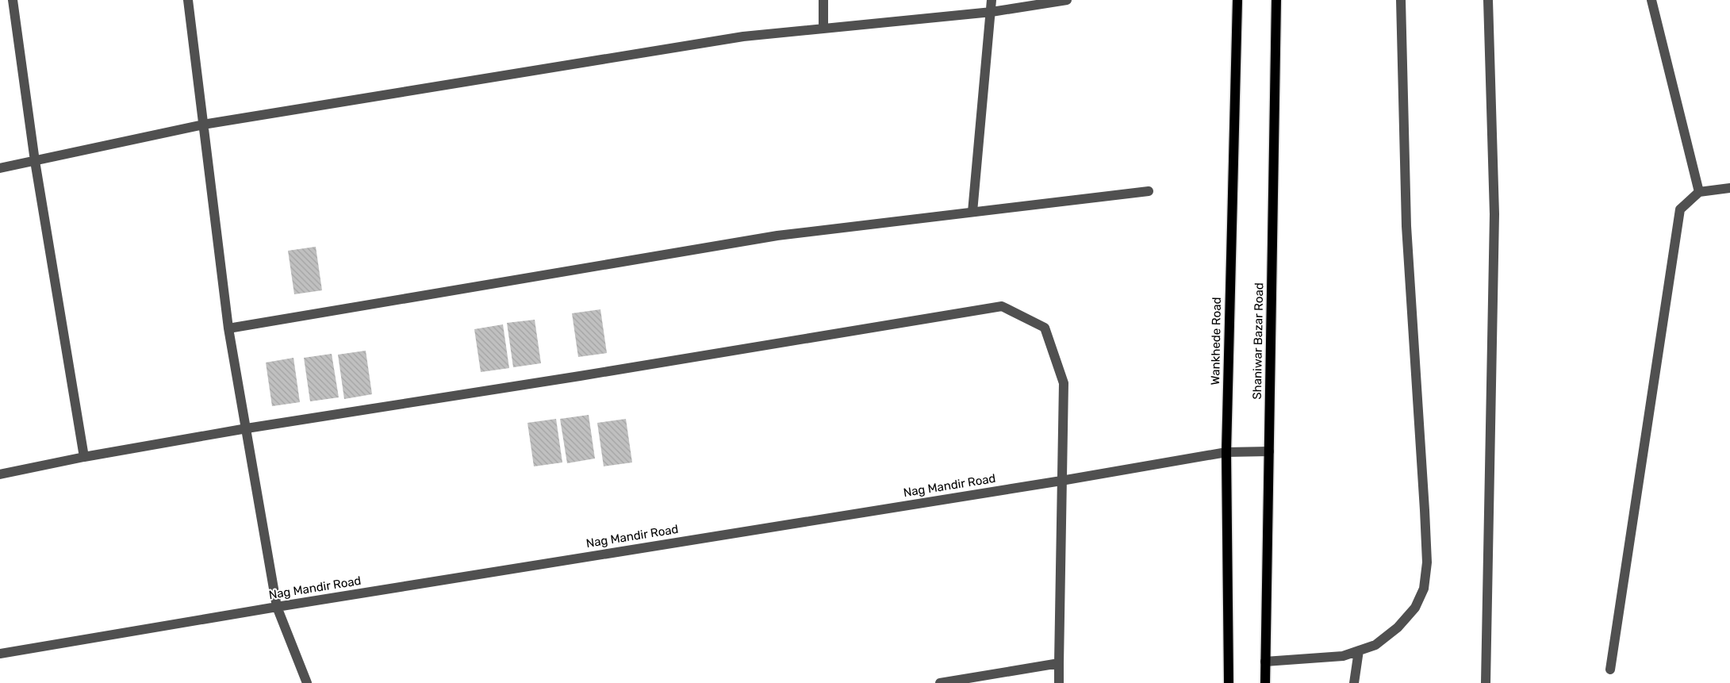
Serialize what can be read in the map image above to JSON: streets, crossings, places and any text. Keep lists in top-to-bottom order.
{
  "streets": {
    "main road": ["Wankhede Road", "Shaniwar Bazar Road"],
    "street": ["Nag Mandir Road"]
  },
  "crossings": [
    ["Wankhede Road", "Nag Mandir Road"],
    ["Shaniwar Bazar Road", "Nag Mandir Road"]
  ]
}
